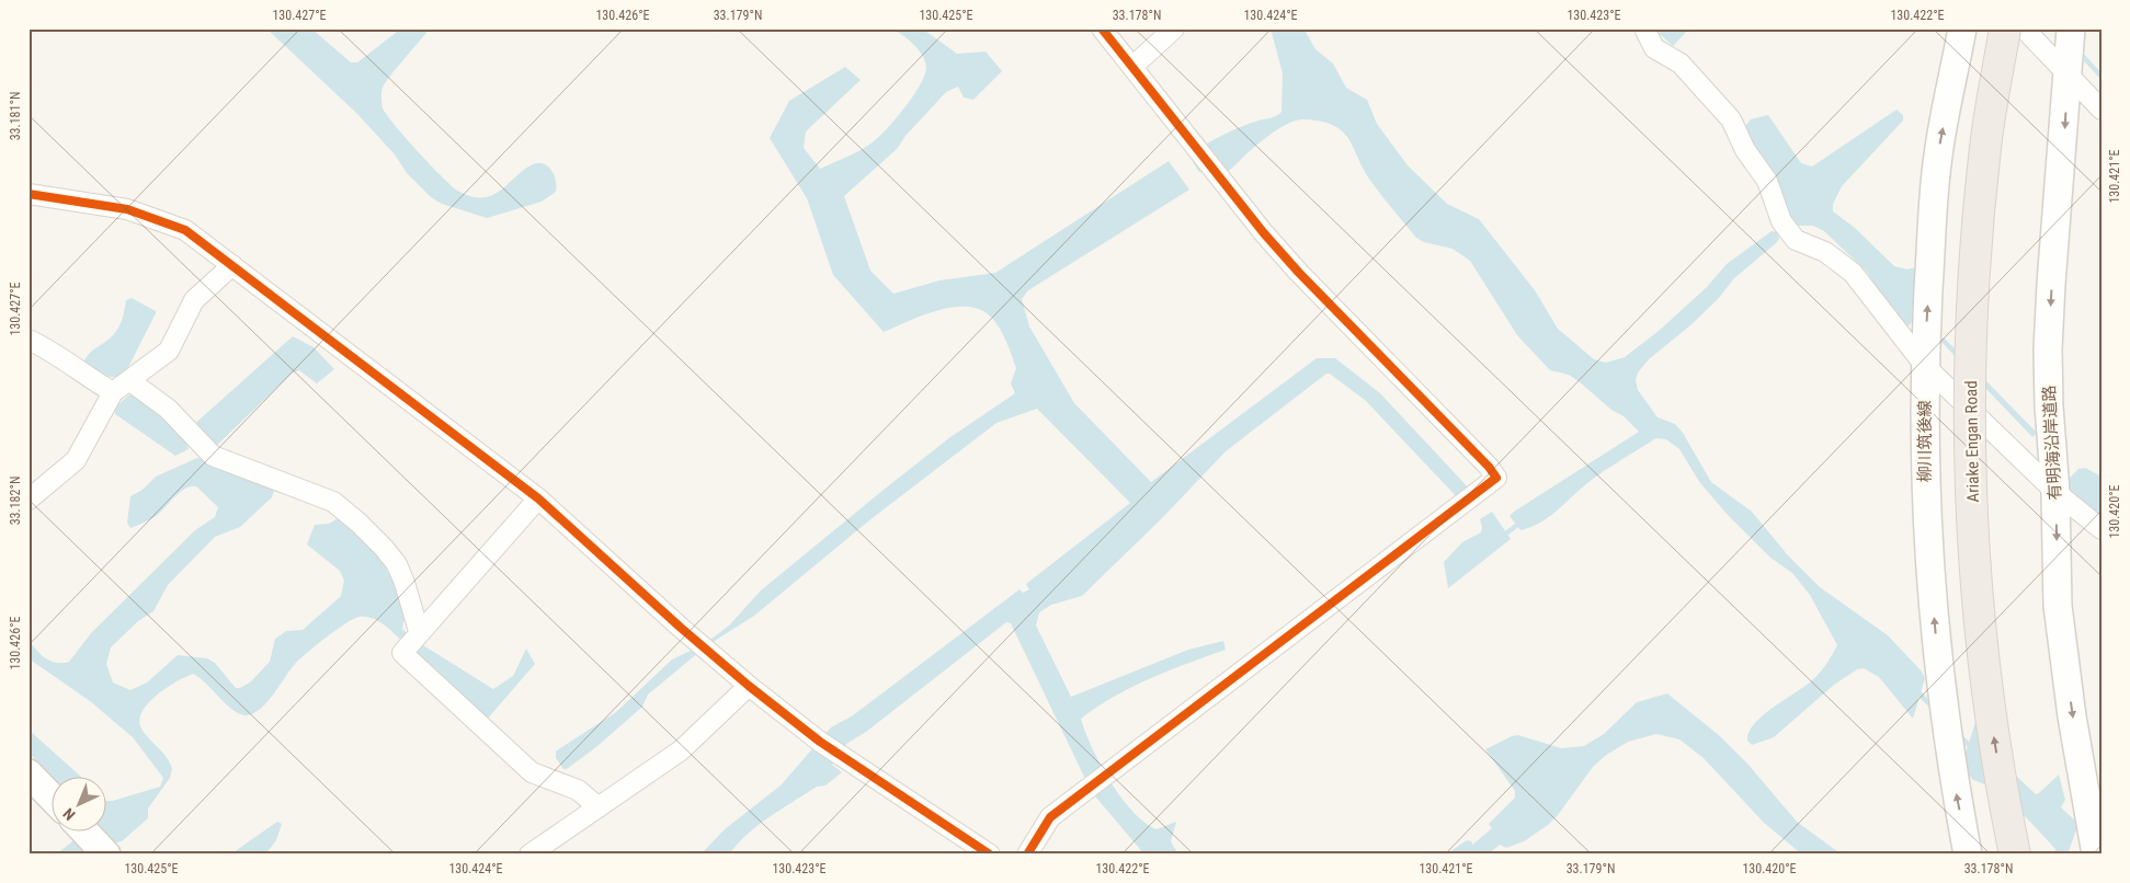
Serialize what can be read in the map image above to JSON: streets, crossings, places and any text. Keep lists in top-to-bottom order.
{
  "streets": {
    "highway": ["Ariake Engan Road"],
    "main road": ["柳川筑後線", "有明海沿岸道路"]
  },
  "one_way": ["柳川筑後線", "有明海沿岸道路"],
  "north": "bottom left",
  "coordinates": [
    "130.427°E",
    "130.426°E",
    "33.179°N",
    "130.425°E",
    "33.178°N",
    "130.424°E",
    "130.423°E",
    "130.422°E",
    "33.181°N",
    "130.421°E",
    "33.182°N",
    "130.420°E"
  ]
}
